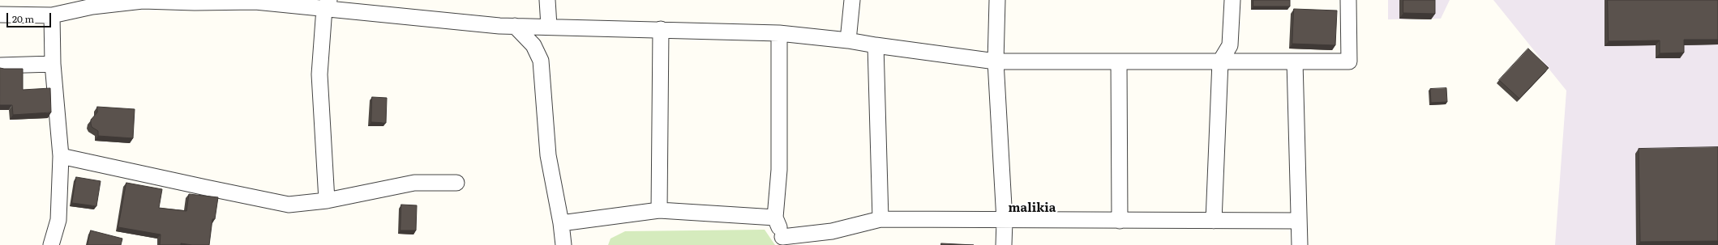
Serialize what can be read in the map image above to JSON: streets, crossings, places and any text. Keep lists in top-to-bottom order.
{
  "districts": ["malikia"],
  "scale_bar": "20 m"
}
